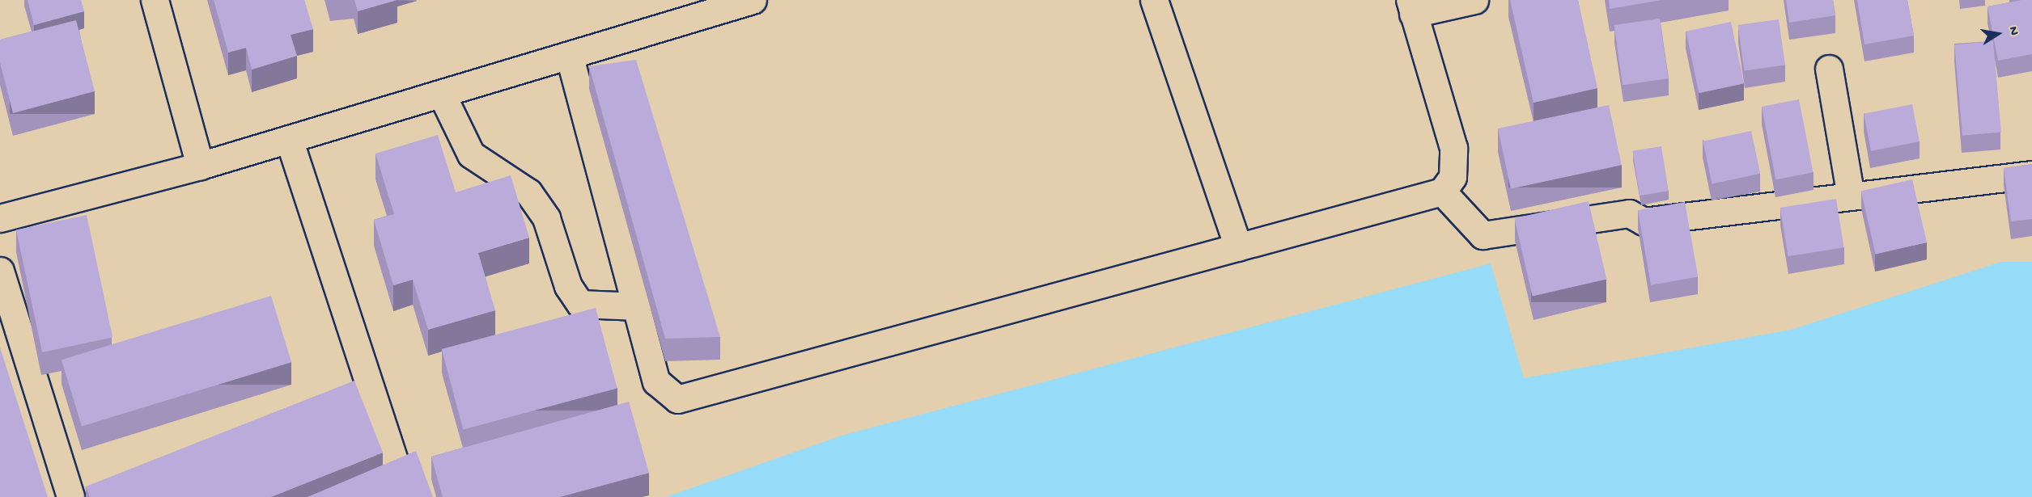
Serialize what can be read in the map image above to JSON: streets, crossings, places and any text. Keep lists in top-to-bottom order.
{
  "north": "right"
}
